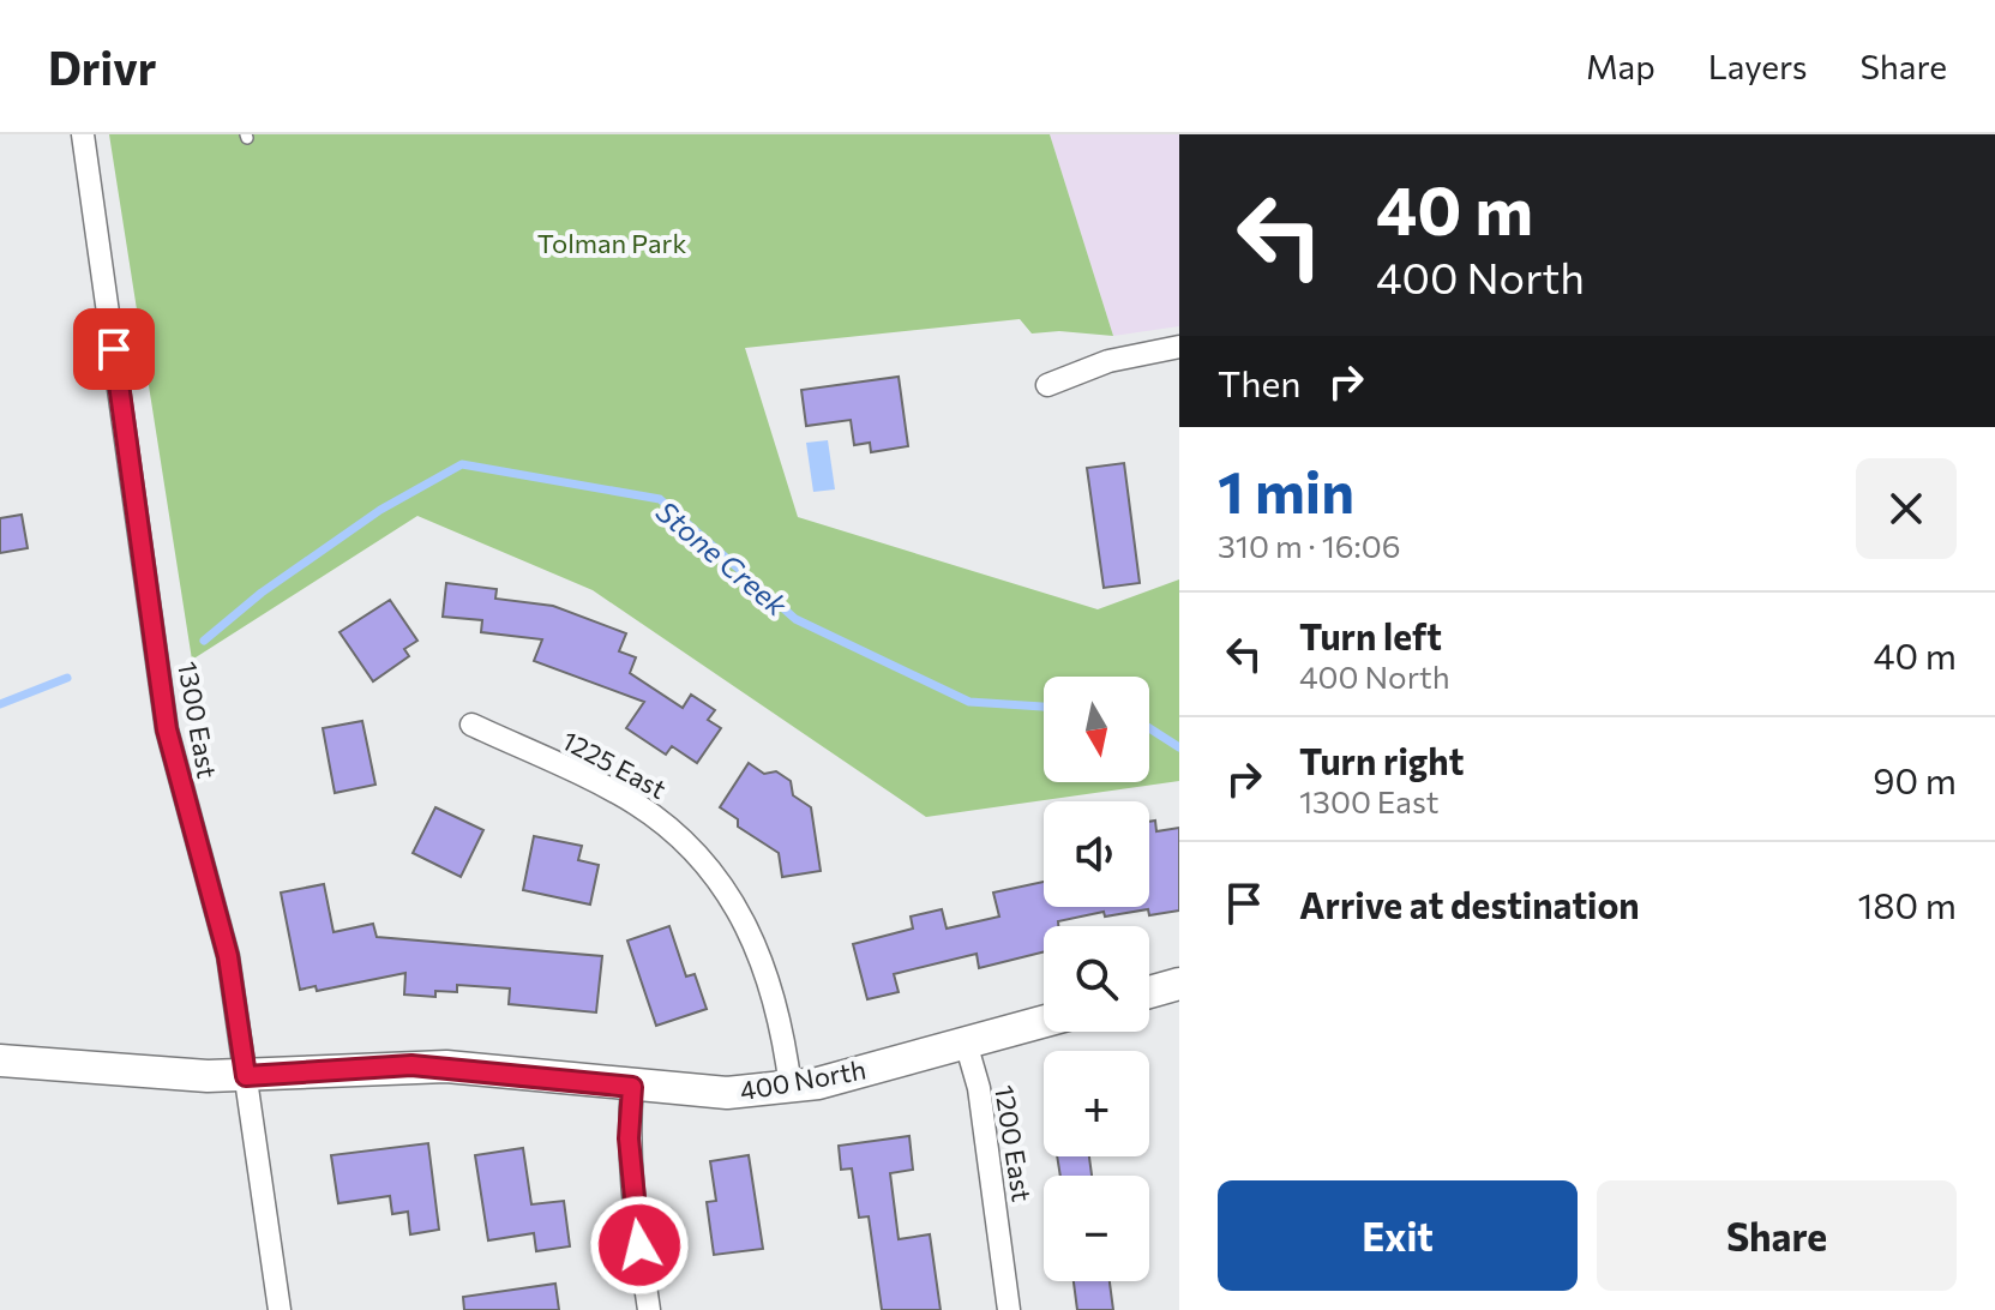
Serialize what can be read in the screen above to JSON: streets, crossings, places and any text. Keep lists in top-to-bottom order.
{
  "streets": {
    "main road": ["400 North"],
    "street": ["1300 East", "1225 East", "1200 East"]
  },
  "crossings": [
    ["1300 East", "400 North"],
    ["1225 East", "400 North"],
    ["400 North", "1200 East"]
  ],
  "water": ["Stone Creek"],
  "parks": ["Tolman Park"],
  "north": "bottom",
  "page": {
    "header": "Drivr",
    "nav": ["Map", "Layers", "Share"],
    "turn": ["40 m", "400 North"],
    "then": "Then",
    "heading": ["1 min", "310 m · 16:06"],
    "list": [
      {
        "name": "Turn left",
        "note": "400 North",
        "value": "40 m"
      },
      {
        "name": "Turn right",
        "note": "1300 East",
        "value": "90 m"
      },
      {
        "name": "Arrive at destination",
        "value": "180 m"
      }
    ],
    "map_buttons": ["+", "−"],
    "buttons": ["Exit", "Share"]
  }
}
